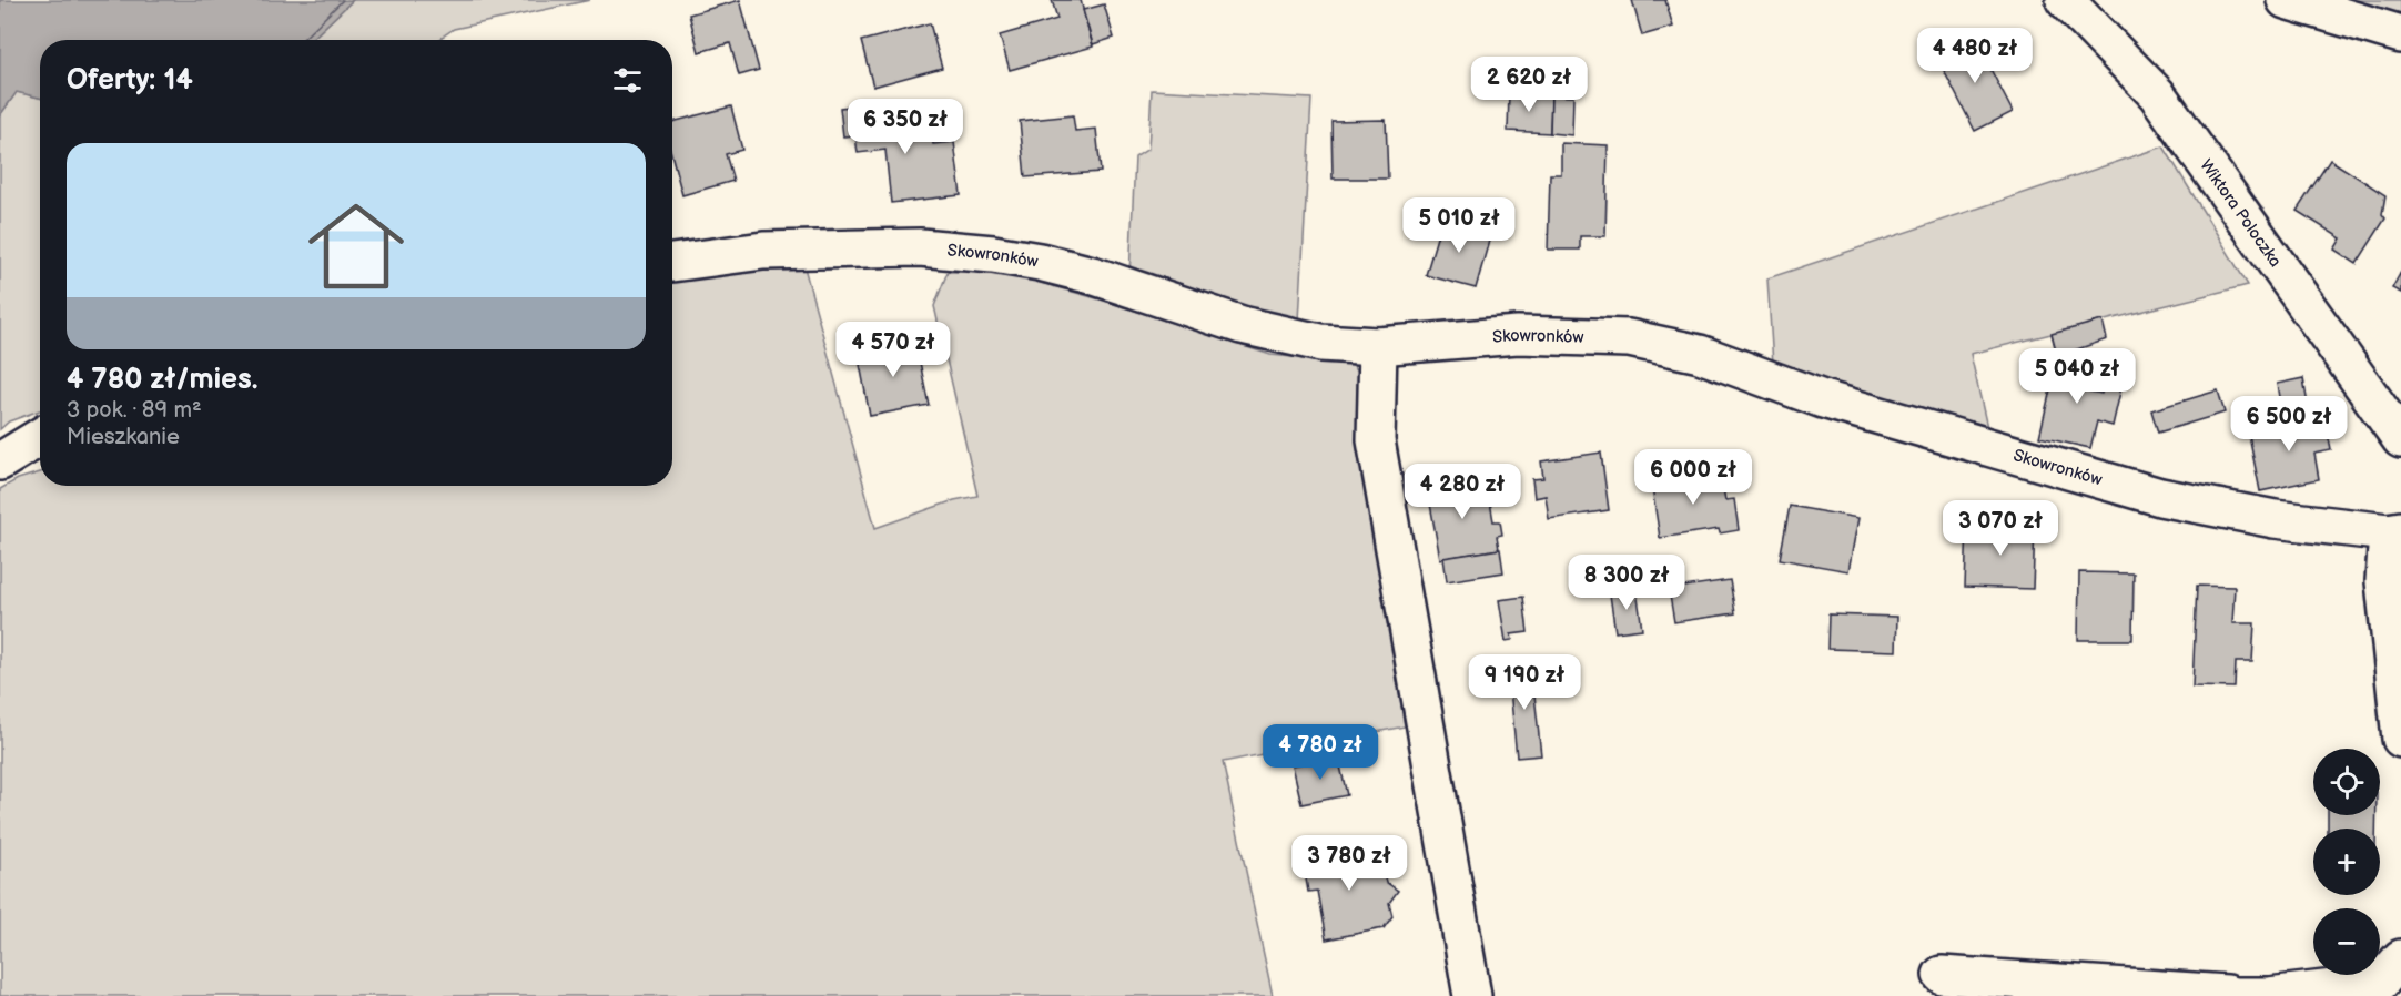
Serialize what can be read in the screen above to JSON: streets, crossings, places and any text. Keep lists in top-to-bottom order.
{
  "streets": {
    "street": ["Wiktora Poloczka", "Skowronków"]
  },
  "page": {
    "price": [
      "4 480 zł",
      "2 620 zł",
      "6 350 zł",
      "5 010 zł",
      "4 570 zł",
      "5 040 zł",
      "6 500 zł",
      "6 000 zł",
      "4 280 zł",
      "3 070 zł",
      "8 300 zł",
      "9 190 zł",
      "4 780 zł",
      "3 780 zł"
    ],
    "heading": "Oferty: 14",
    "list": [
      {
        "name": "4 780 zł/mies.",
        "note": "3 pok. · 89 m² · Mieszkanie"
      }
    ],
    "map_buttons": ["+", "−"]
  }
}
